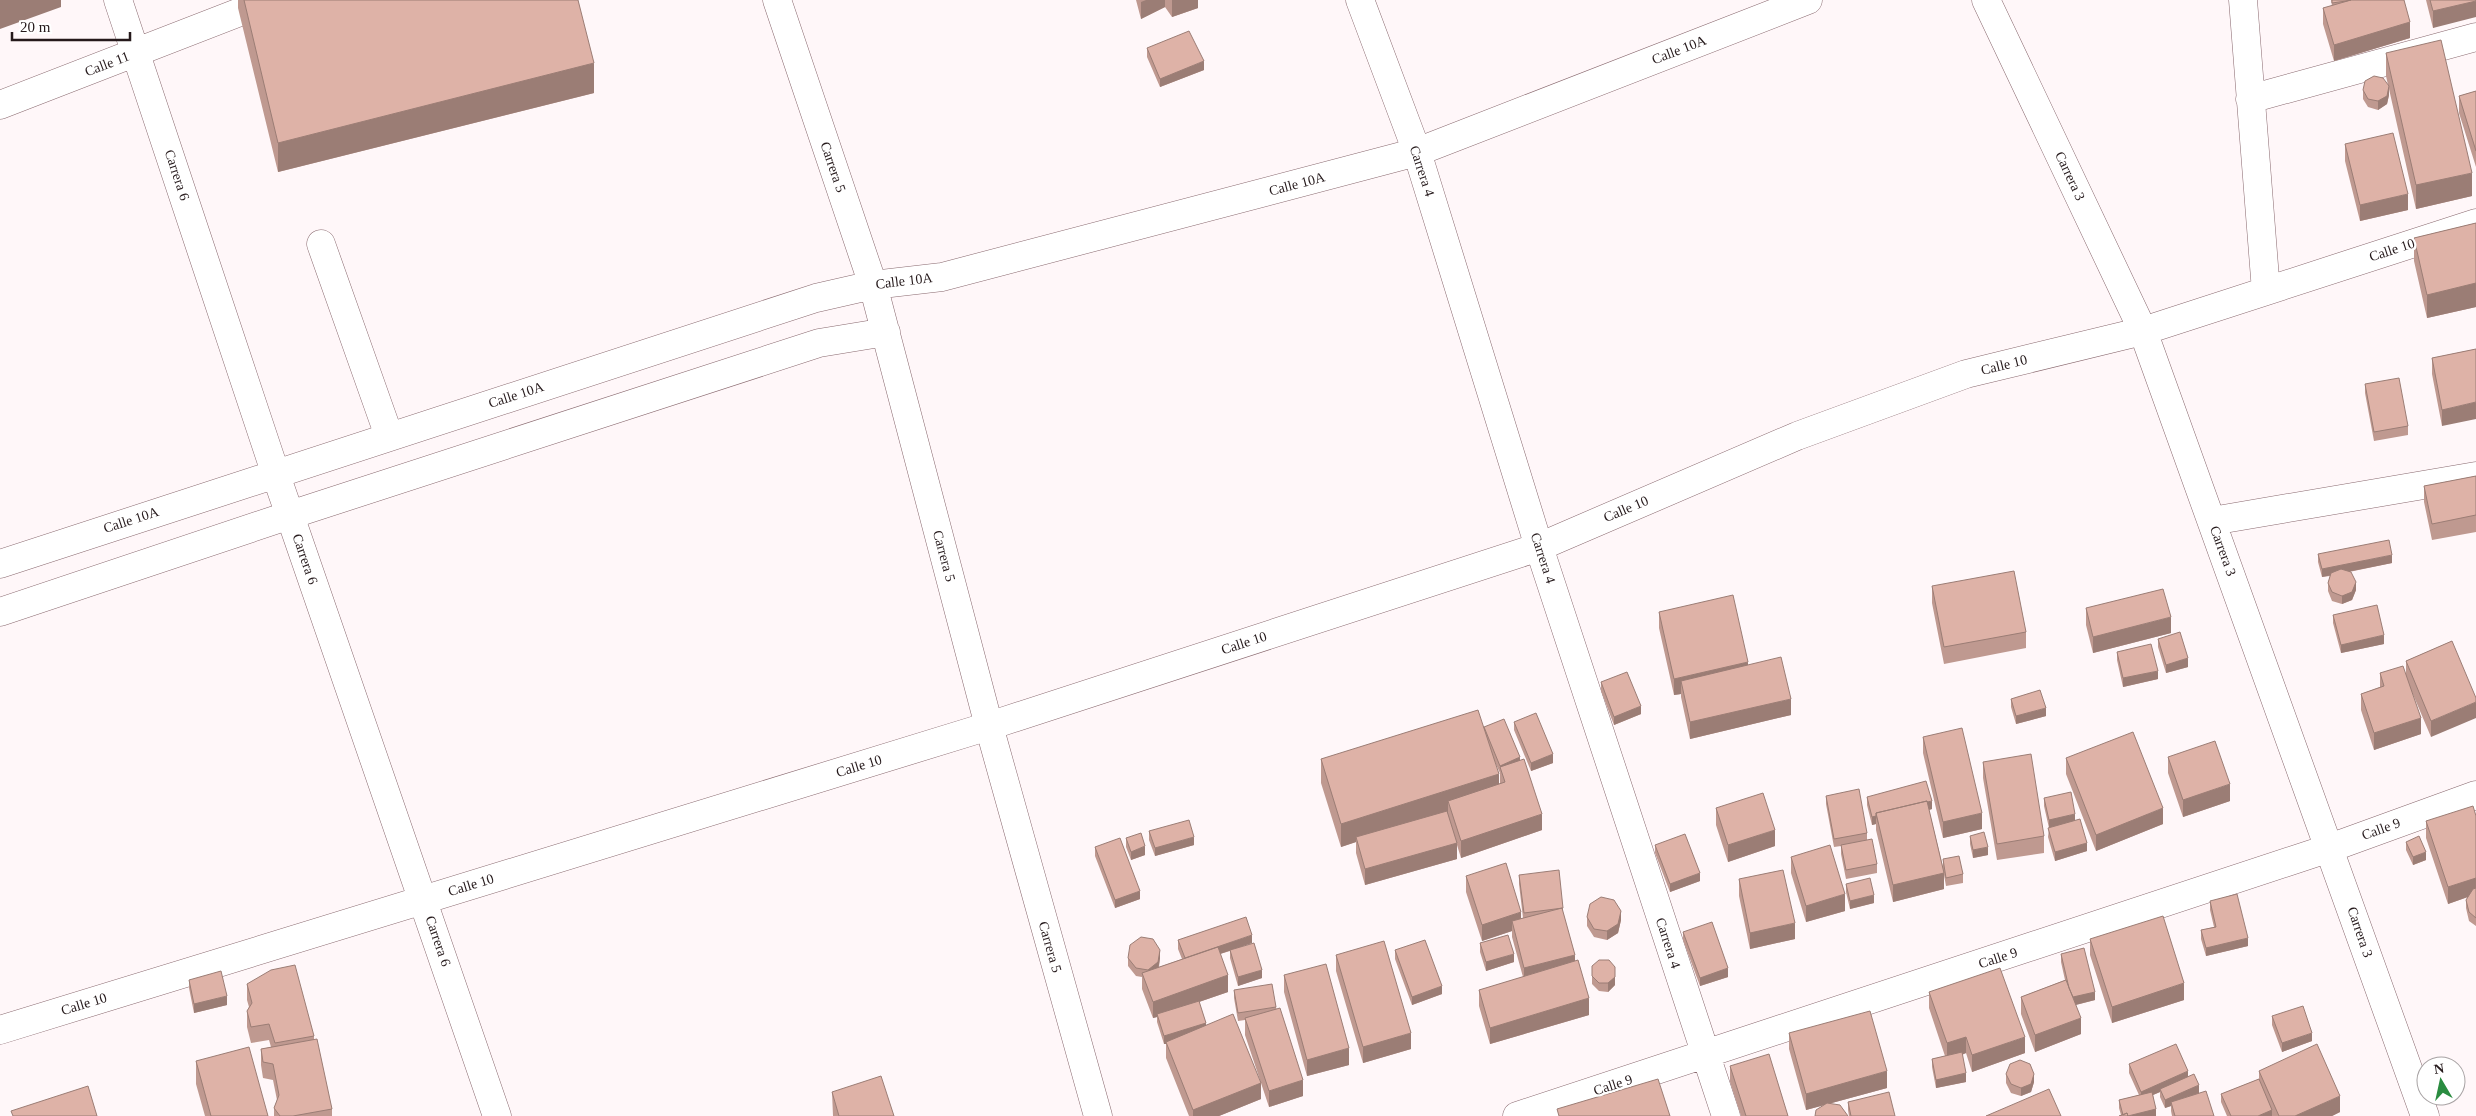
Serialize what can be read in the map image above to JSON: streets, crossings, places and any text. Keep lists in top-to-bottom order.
{
  "streets": {
    "street": [
      "Calle 10A",
      "Calle 11",
      "Carrera 5",
      "Carrera 4",
      "Carrera 6",
      "Carrera 3",
      "Calle 10",
      "Calle 9"
    ]
  },
  "crossings": [
    ["Calle 10A", "Carrera 5"],
    ["Calle 10A", "Carrera 4"],
    ["Calle 10A", "Carrera 6"],
    ["Calle 11", "Carrera 6"],
    ["Carrera 5", "Calle 10"],
    ["Carrera 4", "Calle 10"],
    ["Carrera 4", "Calle 9"],
    ["Carrera 6", "Calle 10"],
    ["Carrera 3", "Calle 10"],
    ["Carrera 3", "Calle 9"]
  ],
  "scale_bar": "20 m",
  "north": "top"
}
